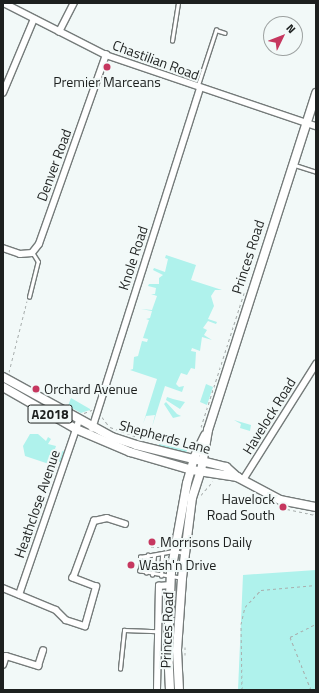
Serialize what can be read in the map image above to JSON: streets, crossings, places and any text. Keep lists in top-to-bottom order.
{
  "streets": {
    "main road": ["Princes Road", "A2018", "Shepherds Lane"],
    "street": [
      "Chastilian Road",
      "Denver Road",
      "Knole Road",
      "Havelock Road",
      "Heathclose Avenue"
    ]
  },
  "crossings": [
    ["Chastilian Road", "Denver Road"],
    ["Chastilian Road", "Princes Road"],
    ["Chastilian Road", "Knole Road"],
    ["Princes Road", "Shepherds Lane"],
    ["Knole Road", "Shepherds Lane"],
    ["Havelock Road", "Shepherds Lane"],
    ["Shepherds Lane", "Heathclose Avenue"]
  ],
  "places": [
    "Premier Marceans",
    "Orchard Avenue",
    "Havelock Road South",
    "Morrisons Daily",
    "Wash'n Drive"
  ],
  "north": "top right"
}
